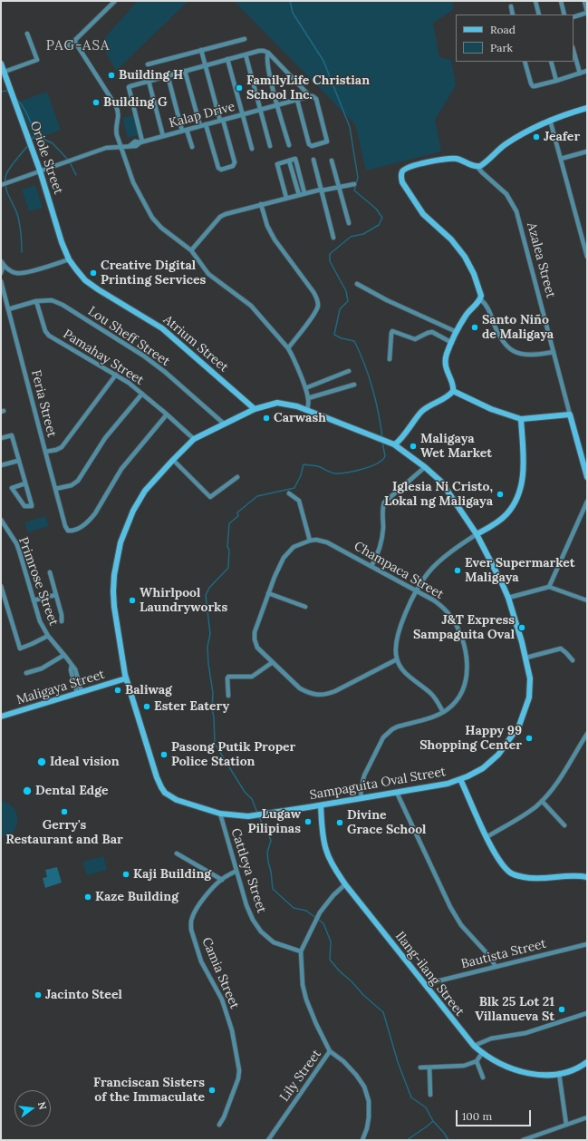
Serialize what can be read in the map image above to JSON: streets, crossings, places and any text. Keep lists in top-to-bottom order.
{
  "streets": {
    "street": [
      "Kalap Drive",
      "Oriole Street",
      "Azalea Street",
      "Lou Sheff Street",
      "Atrium Street",
      "Pamahay Street",
      "Feria Street",
      "Champaca Street",
      "Primrose Street",
      "Maligaya Street",
      "Sampaguita Oval Street",
      "Cattleya Street",
      "Bautista Street",
      "Camia Street",
      "Ilang-ilang Street",
      "Lily Street"
    ]
  },
  "crossings": [
    ["Kalap Drive", "Oriole Street"],
    ["Oriole Street", "Atrium Street"],
    ["Lou Sheff Street", "Pamahay Street"],
    ["Lou Sheff Street", "Feria Street"],
    ["Lou Sheff Street", "Sampaguita Oval Street"],
    ["Atrium Street", "Sampaguita Oval Street"],
    ["Pamahay Street", "Feria Street"],
    ["Pamahay Street", "Sampaguita Oval Street"],
    ["Champaca Street", "Sampaguita Oval Street"],
    ["Primrose Street", "Maligaya Street"],
    ["Maligaya Street", "Sampaguita Oval Street"],
    ["Sampaguita Oval Street", "Cattleya Street"],
    ["Sampaguita Oval Street", "Ilang-ilang Street"],
    ["Cattleya Street", "Camia Street"],
    ["Cattleya Street", "Lily Street"],
    ["Bautista Street", "Ilang-ilang Street"],
    ["Ilang-ilang Street", "Lily Street"]
  ],
  "districts": ["PAG-ASA"],
  "places": [
    "Building H",
    "FamilyLife Christian School Inc.",
    "Building G",
    "Jeafer",
    "Creative Digital Printing Services",
    "Santo Niño de Maligaya",
    "Carwash",
    "Maligaya Wet Market",
    "Iglesia Ni Cristo, Lokal ng Maligaya",
    "Ever Supermarket Maligaya",
    "Whirlpool Laundryworks",
    "J&T Express Sampaguita Oval",
    "Baliwag",
    "Ester Eatery",
    "Happy 99 Shopping Center",
    "Pasong Putik Proper Police Station",
    "Ideal vision",
    "Dental Edge",
    "Gerry's Restaurant and Bar",
    "Lugaw Pilipinas",
    "Divine Grace School",
    "Kaji Building",
    "Kaze Building",
    "Jacinto Steel",
    "Blk 25 Lot 21 Villanueva St",
    "Franciscan Sisters of the Immaculate"
  ],
  "legend": ["Road", "Park"],
  "scale_bar": "100 m",
  "north": "right"
}
